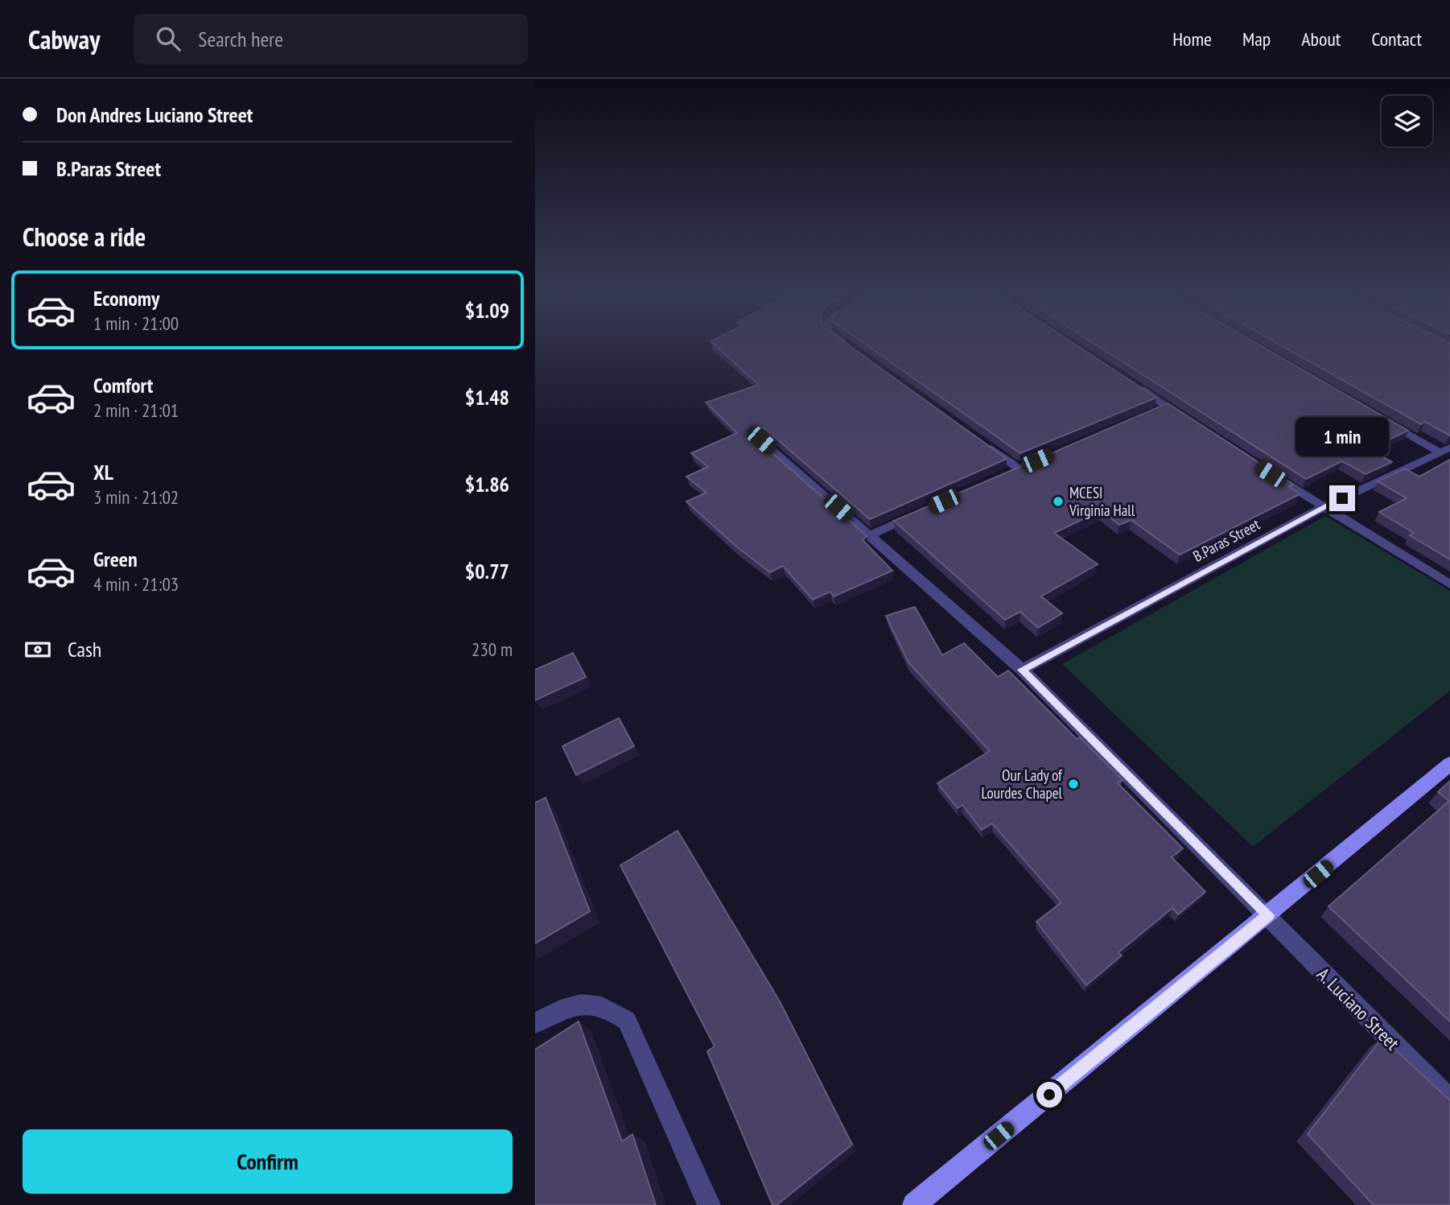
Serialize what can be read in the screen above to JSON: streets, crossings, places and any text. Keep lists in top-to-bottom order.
{
  "streets": {
    "street": ["B.Paras Street", "A. Luciano Street"]
  },
  "crossings": [
    ["B.Paras Street", "A. Luciano Street"]
  ],
  "places": ["MCESI Virginia Hall", "Our Lady of Lourdes Chapel"],
  "page": {
    "header": "Cabway",
    "search": "Search here",
    "nav": [
      "Home",
      "Map",
      "About",
      "Contact"
    ],
    "banner": ["Don Andres Luciano Street", "B.Paras Street"],
    "heading": "Choose a ride",
    "list": [
      {
        "name": "Economy",
        "note": "1 min · 21:00",
        "value": "$1.09"
      },
      {
        "name": "Comfort",
        "note": "2 min · 21:01",
        "value": "$1.48"
      },
      {
        "name": "XL",
        "note": "3 min · 21:02",
        "value": "$1.86"
      },
      {
        "name": "Green",
        "note": "4 min · 21:03",
        "value": "$0.77"
      }
    ],
    "bubble": "1 min",
    "pay": ["Cash", "230 m"],
    "buttons": "Confirm"
  }
}
